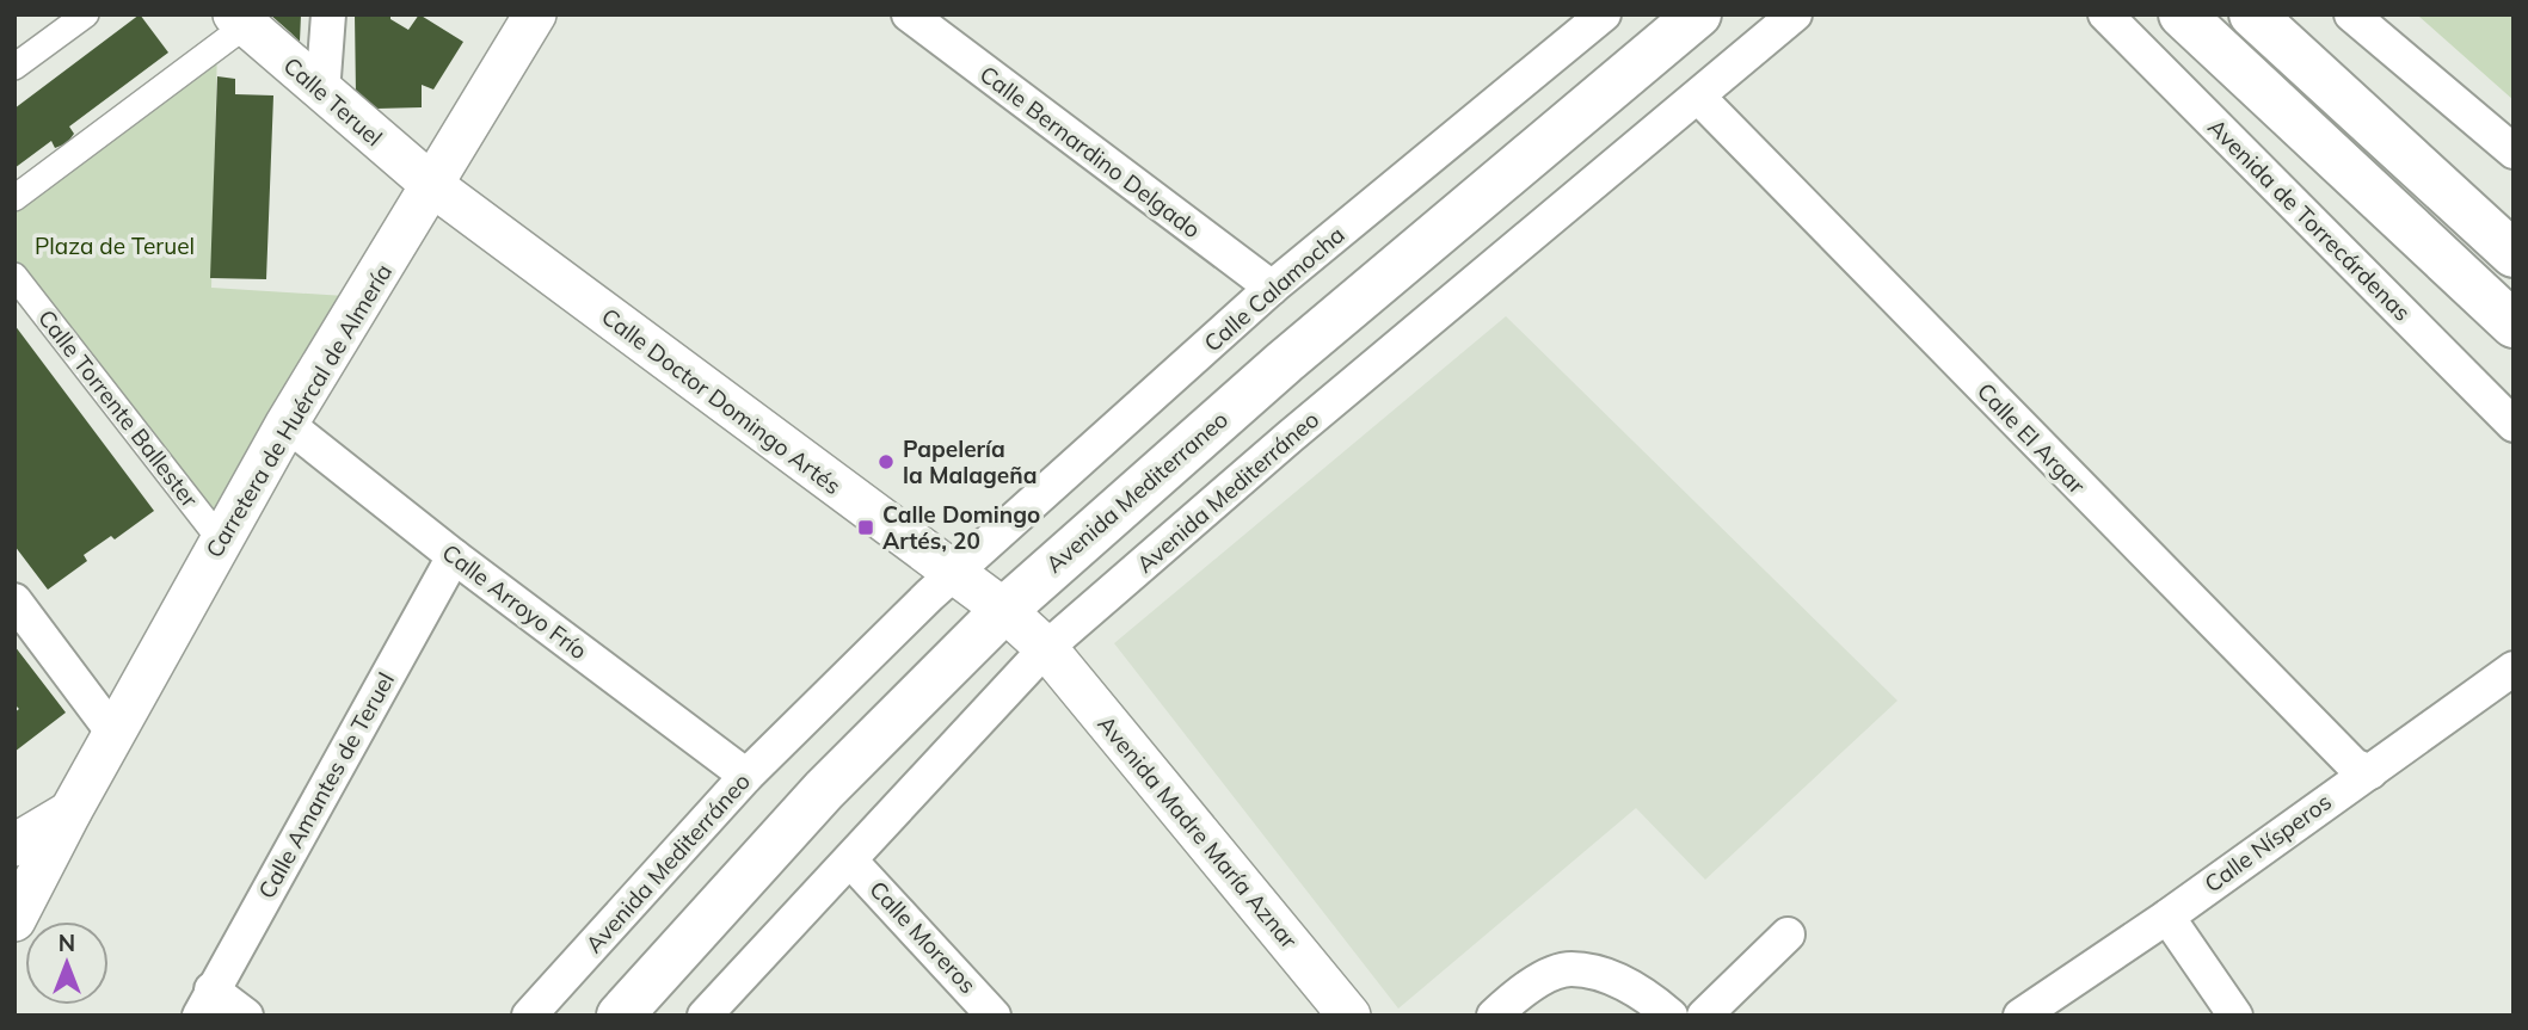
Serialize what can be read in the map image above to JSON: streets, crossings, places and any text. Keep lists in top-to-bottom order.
{
  "streets": {
    "main road": ["Avenida Mediterraneo"],
    "street": [
      "Calle Teruel",
      "Calle Bernardino Delgado",
      "Avenida de Torrecárdenas",
      "Calle Calamocha",
      "Calle Doctor Domingo Artés",
      "Calle Torrente Ballester",
      "Carretera de Huércal de Almería",
      "Calle El Argar",
      "Avenida Mediterráneo",
      "Calle Arroyo Frío",
      "Calle Amantes de Teruel",
      "Avenida Madre María Aznar",
      "Calle Nísperos",
      "Calle Moreros"
    ]
  },
  "crossings": [
    ["Calle Teruel", "Calle Doctor Domingo Artés"],
    ["Calle Teruel", "Carretera de Huércal de Almería"],
    ["Calle Bernardino Delgado", "Calle Calamocha"],
    ["Calle Calamocha", "Calle Doctor Domingo Artés"],
    ["Calle Calamocha", "Avenida Mediterráneo"],
    ["Calle Doctor Domingo Artés", "Carretera de Huércal de Almería"],
    ["Calle Doctor Domingo Artés", "Avenida Mediterraneo"],
    ["Calle Doctor Domingo Artés", "Avenida Mediterráneo"],
    ["Calle Doctor Domingo Artés", "Avenida Madre María Aznar"],
    ["Calle Torrente Ballester", "Carretera de Huércal de Almería"],
    ["Carretera de Huércal de Almería", "Calle Arroyo Frío"],
    ["Calle El Argar", "Avenida Mediterráneo"],
    ["Calle El Argar", "Calle Nísperos"],
    ["Avenida Mediterráneo", "Calle Arroyo Frío"],
    ["Avenida Mediterráneo", "Avenida Madre María Aznar"],
    ["Avenida Mediterráneo", "Calle Moreros"],
    ["Calle Arroyo Frío", "Calle Amantes de Teruel"]
  ],
  "parks": ["Plaza de Teruel"],
  "places": {
    "other": ["Papelería la Malageña"],
    "transit": ["Calle Domingo Artés, 20"]
  },
  "north": "top"
}
